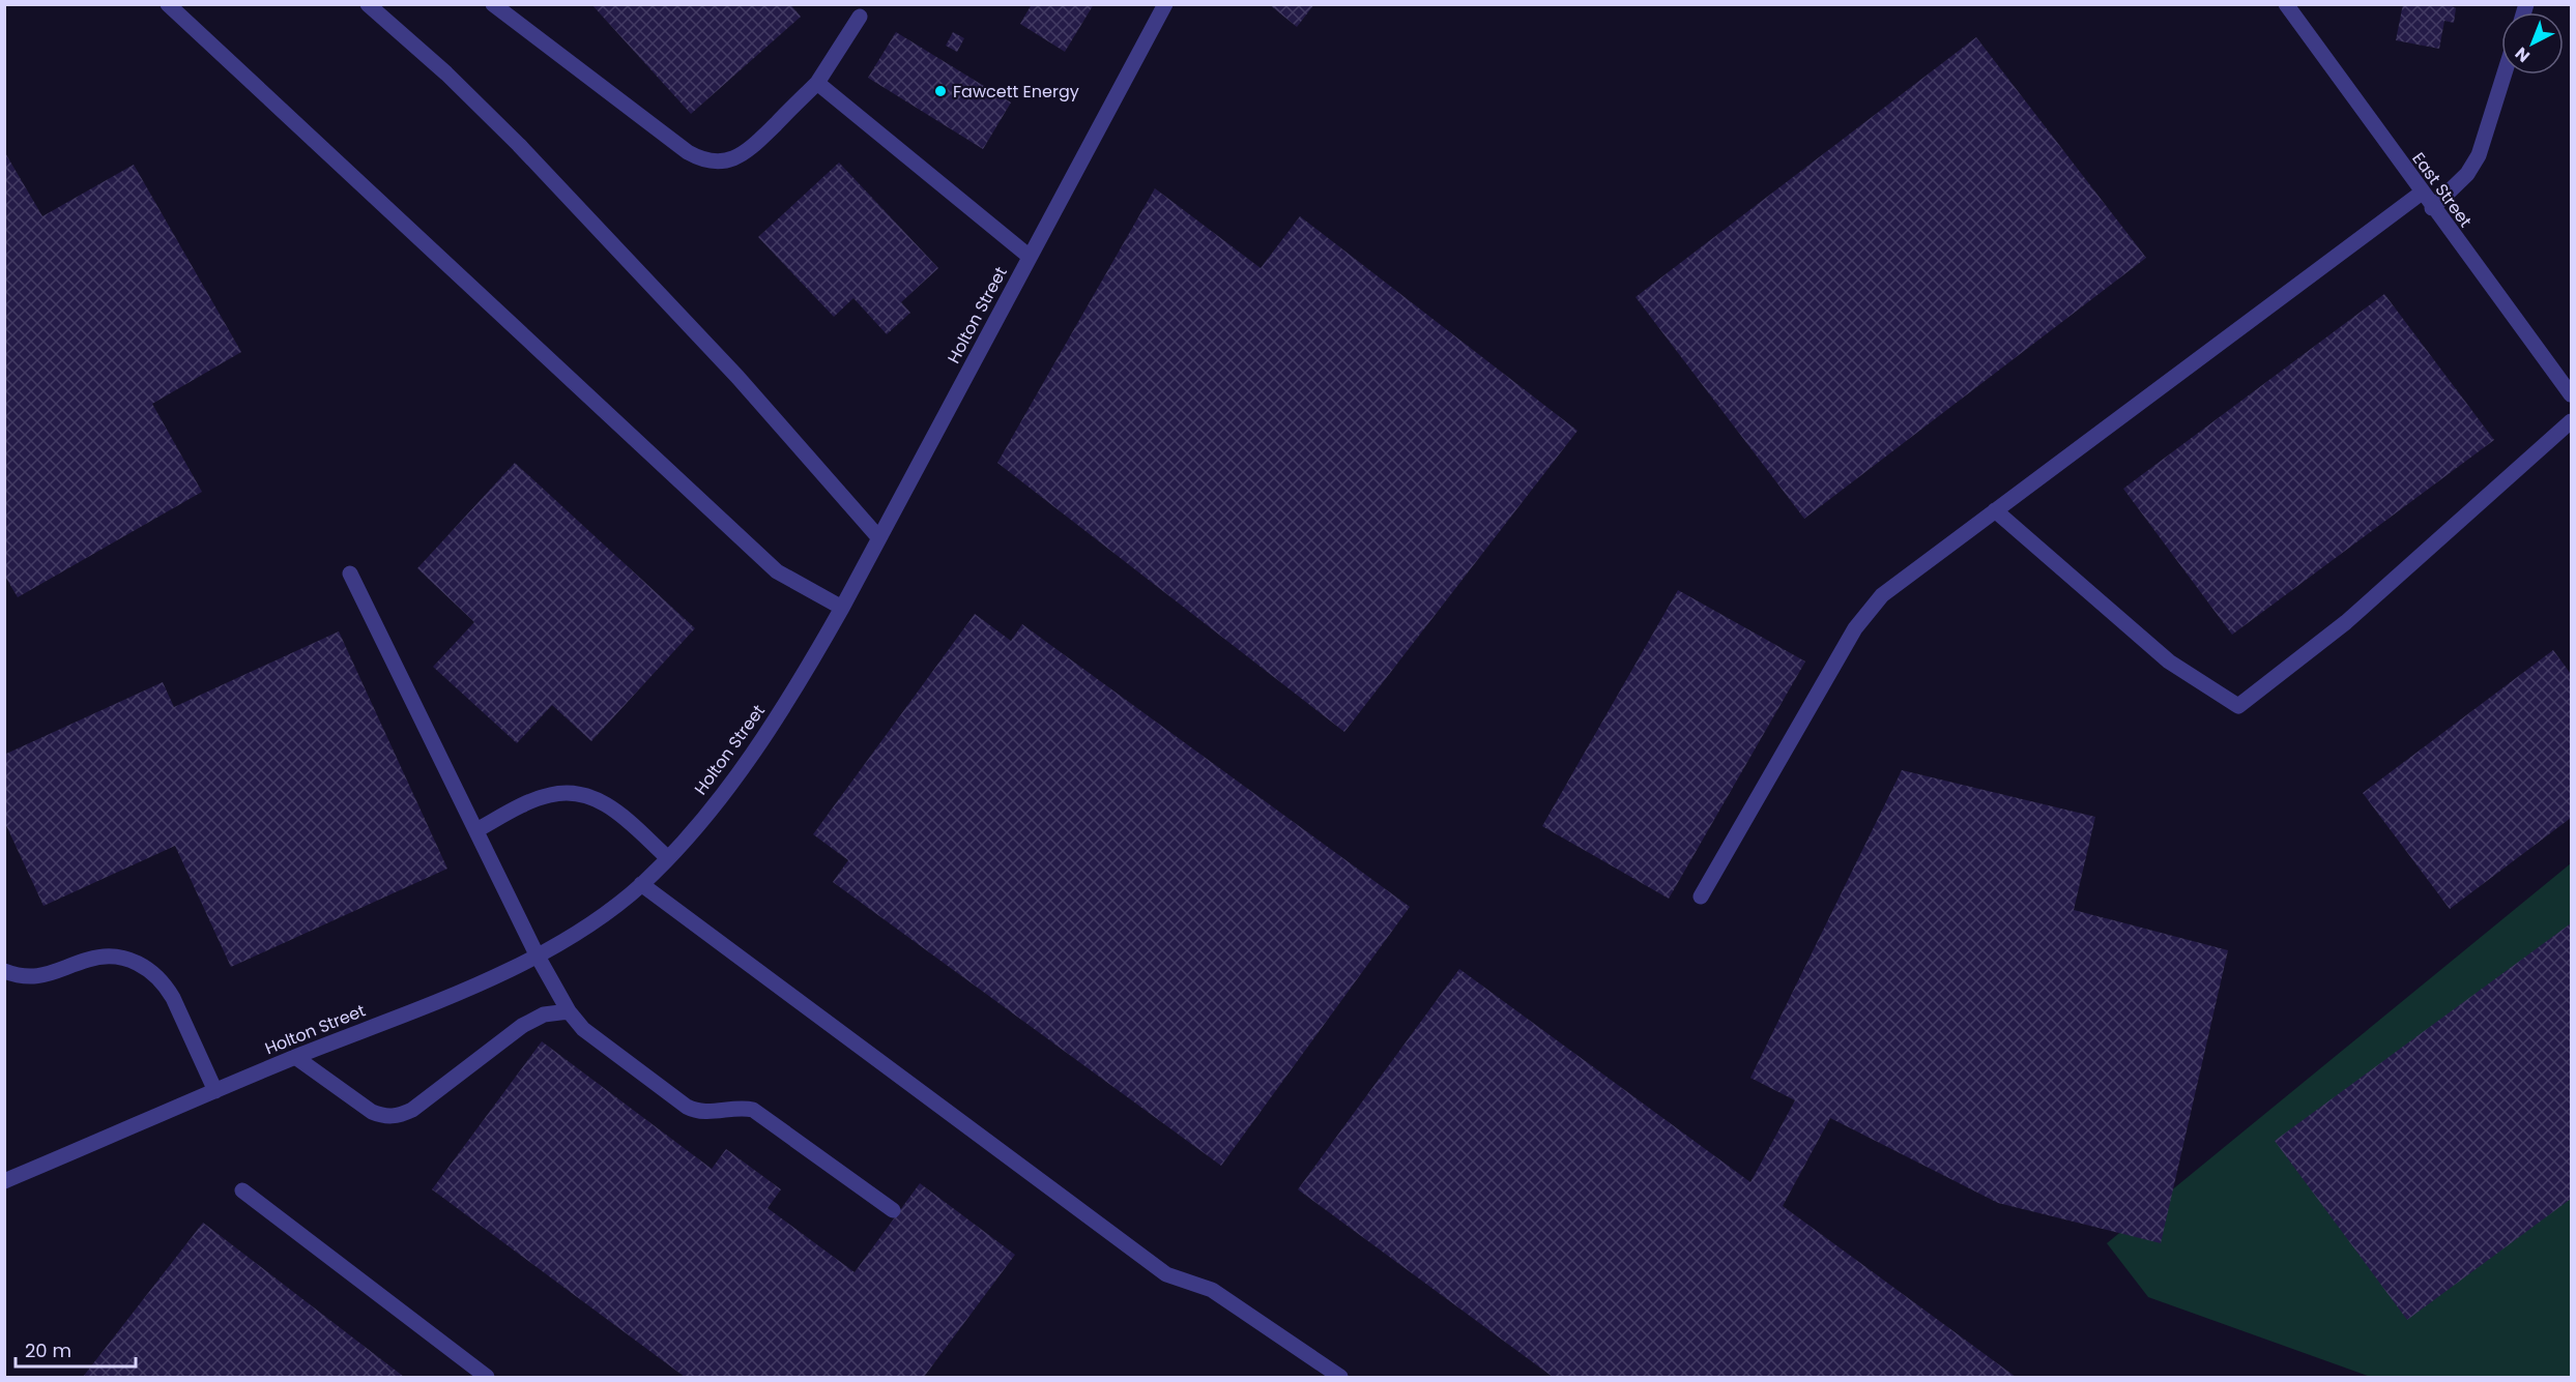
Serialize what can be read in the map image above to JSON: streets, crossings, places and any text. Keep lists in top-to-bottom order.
{
  "streets": {
    "street": ["East Street", "Holton Street"]
  },
  "places": ["Fawcett Energy"],
  "scale_bar": "20 m",
  "north": "bottom left"
}
